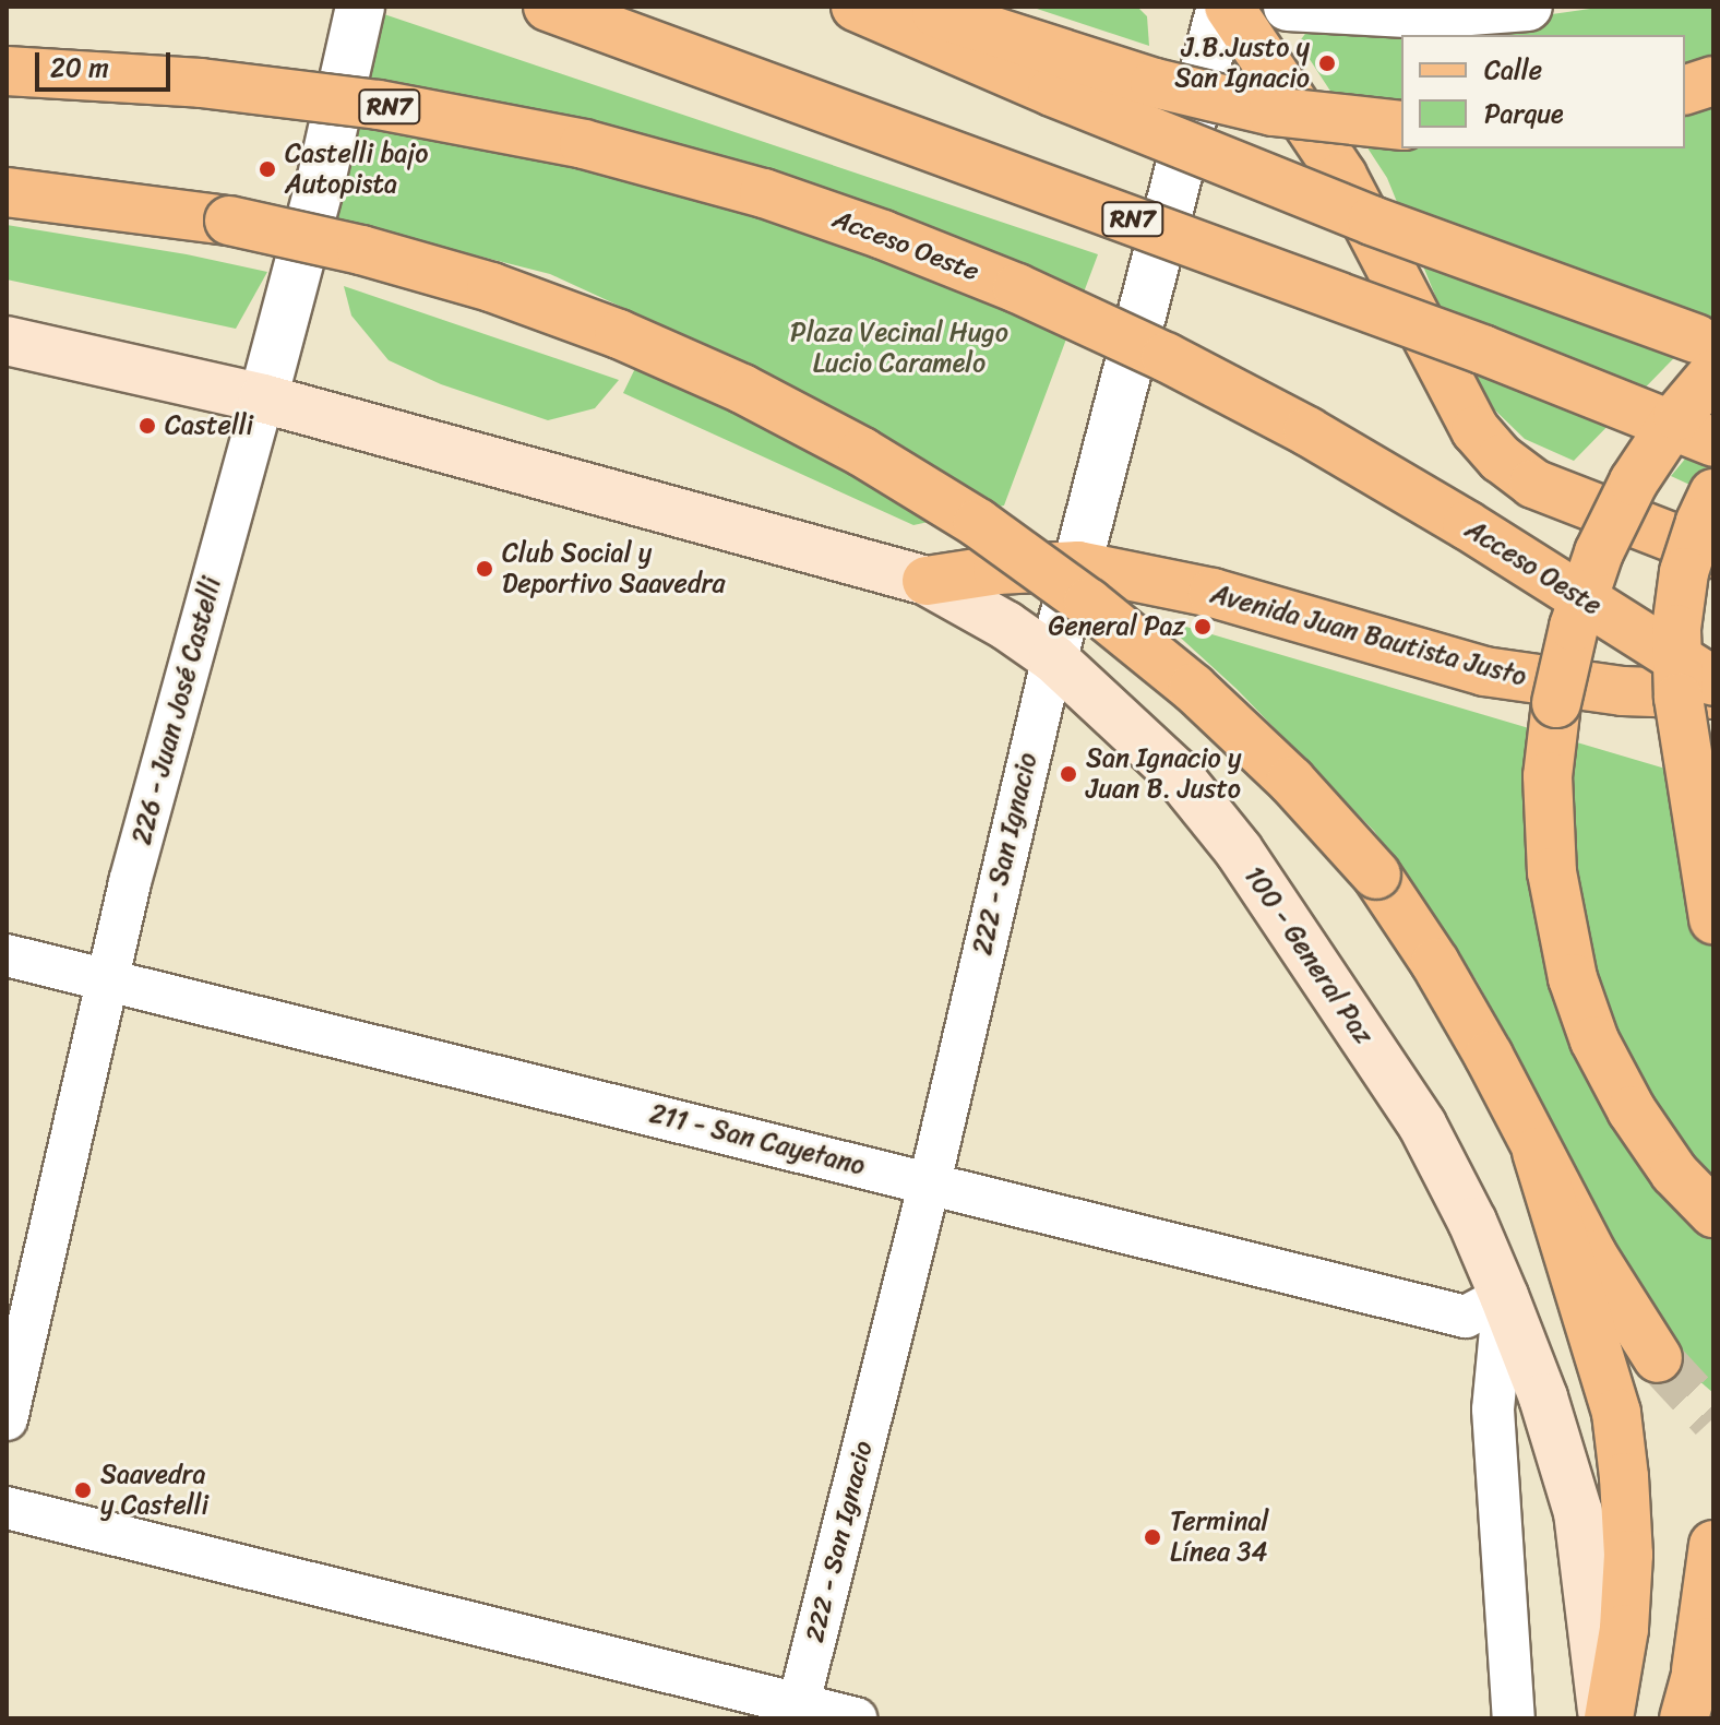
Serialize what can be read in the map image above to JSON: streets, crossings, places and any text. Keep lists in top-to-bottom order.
{
  "streets": {
    "main road": [
      "RN7",
      "Acceso Oeste",
      "Avenida Juan Bautista Justo",
      "100 - General Paz"
    ],
    "street": ["226 - Juan José Castelli", "222 - San Ignacio", "211 - San Cayetano"]
  },
  "crossings": [
    ["Avenida Juan Bautista Justo", "222 - San Ignacio"],
    ["Avenida Juan Bautista Justo", "100 - General Paz"],
    ["226 - Juan José Castelli", "100 - General Paz"],
    ["226 - Juan José Castelli", "211 - San Cayetano"],
    ["222 - San Ignacio", "100 - General Paz"],
    ["222 - San Ignacio", "211 - San Cayetano"],
    ["100 - General Paz", "211 - San Cayetano"]
  ],
  "parks": ["Plaza Vecinal Hugo Lucio Caramelo"],
  "places": [
    "J.B.Justo y San Ignacio",
    "Castelli bajo Autopista",
    "Castelli",
    "Club Social y Deportivo Saavedra",
    "General Paz",
    "San Ignacio y Juan B. Justo",
    "Saavedra y Castelli",
    "Terminal Línea 34"
  ],
  "legend": ["Calle", "Parque"],
  "scale_bar": "20 m"
}
